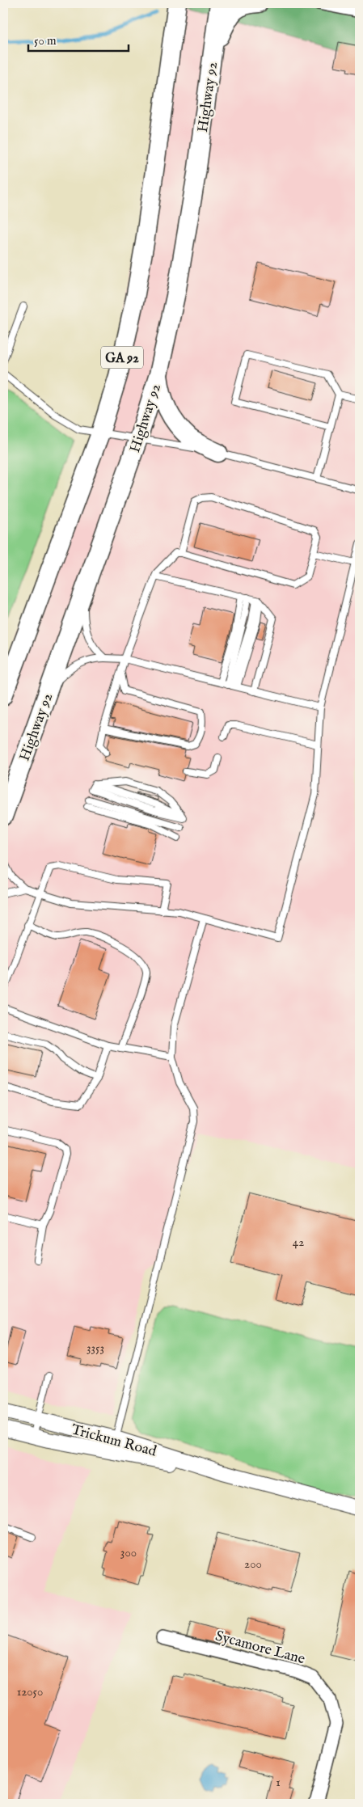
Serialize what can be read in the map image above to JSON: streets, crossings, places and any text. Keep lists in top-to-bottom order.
{
  "streets": {
    "main road": ["Highway 92", "GA 92"],
    "street": ["Trickum Road", "Sycamore Lane"]
  },
  "house_numbers": [
    "42",
    "3353",
    "300",
    "200",
    "12050",
    "1"
  ],
  "scale_bar": "50 m"
}
